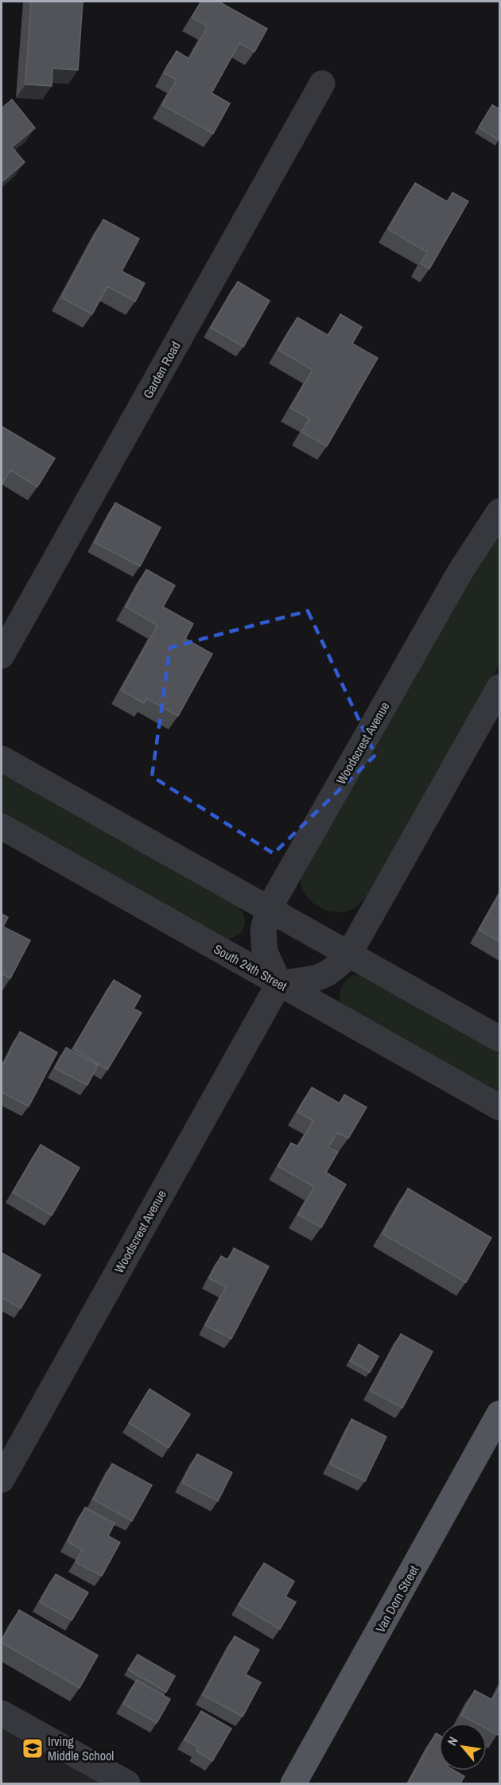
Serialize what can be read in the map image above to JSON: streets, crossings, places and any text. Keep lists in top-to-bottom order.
{
  "streets": {
    "main road": ["Van Dorn Street"],
    "street": ["Garden Road", "Woodscrest Avenue", "South 24th Street"]
  },
  "crossings": [
    ["Woodscrest Avenue", "South 24th Street"]
  ],
  "places": {
    "school or university": ["Irving Middle School"]
  },
  "north": "top left"
}
